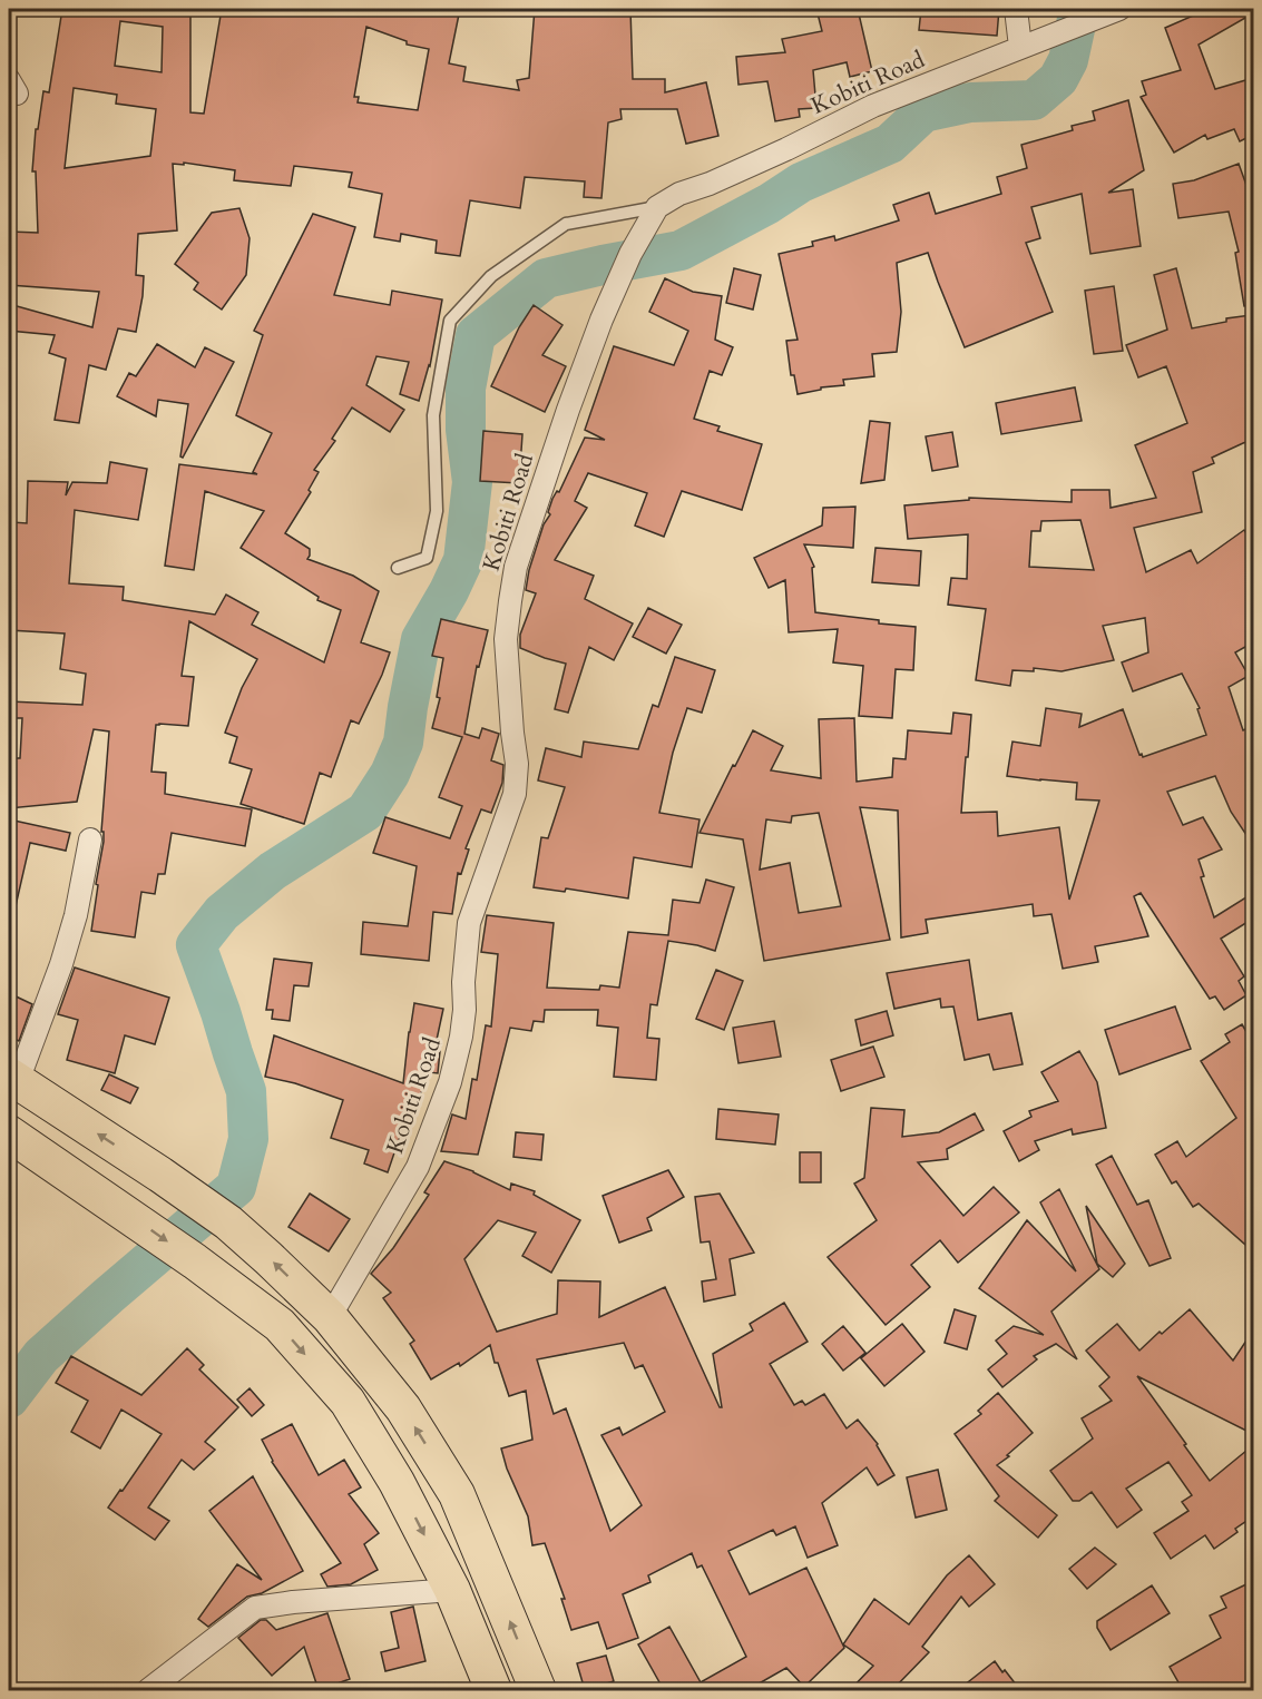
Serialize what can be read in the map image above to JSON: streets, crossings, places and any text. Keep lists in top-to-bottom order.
{
  "streets": {
    "street": ["Kobiti Road"]
  }
}
